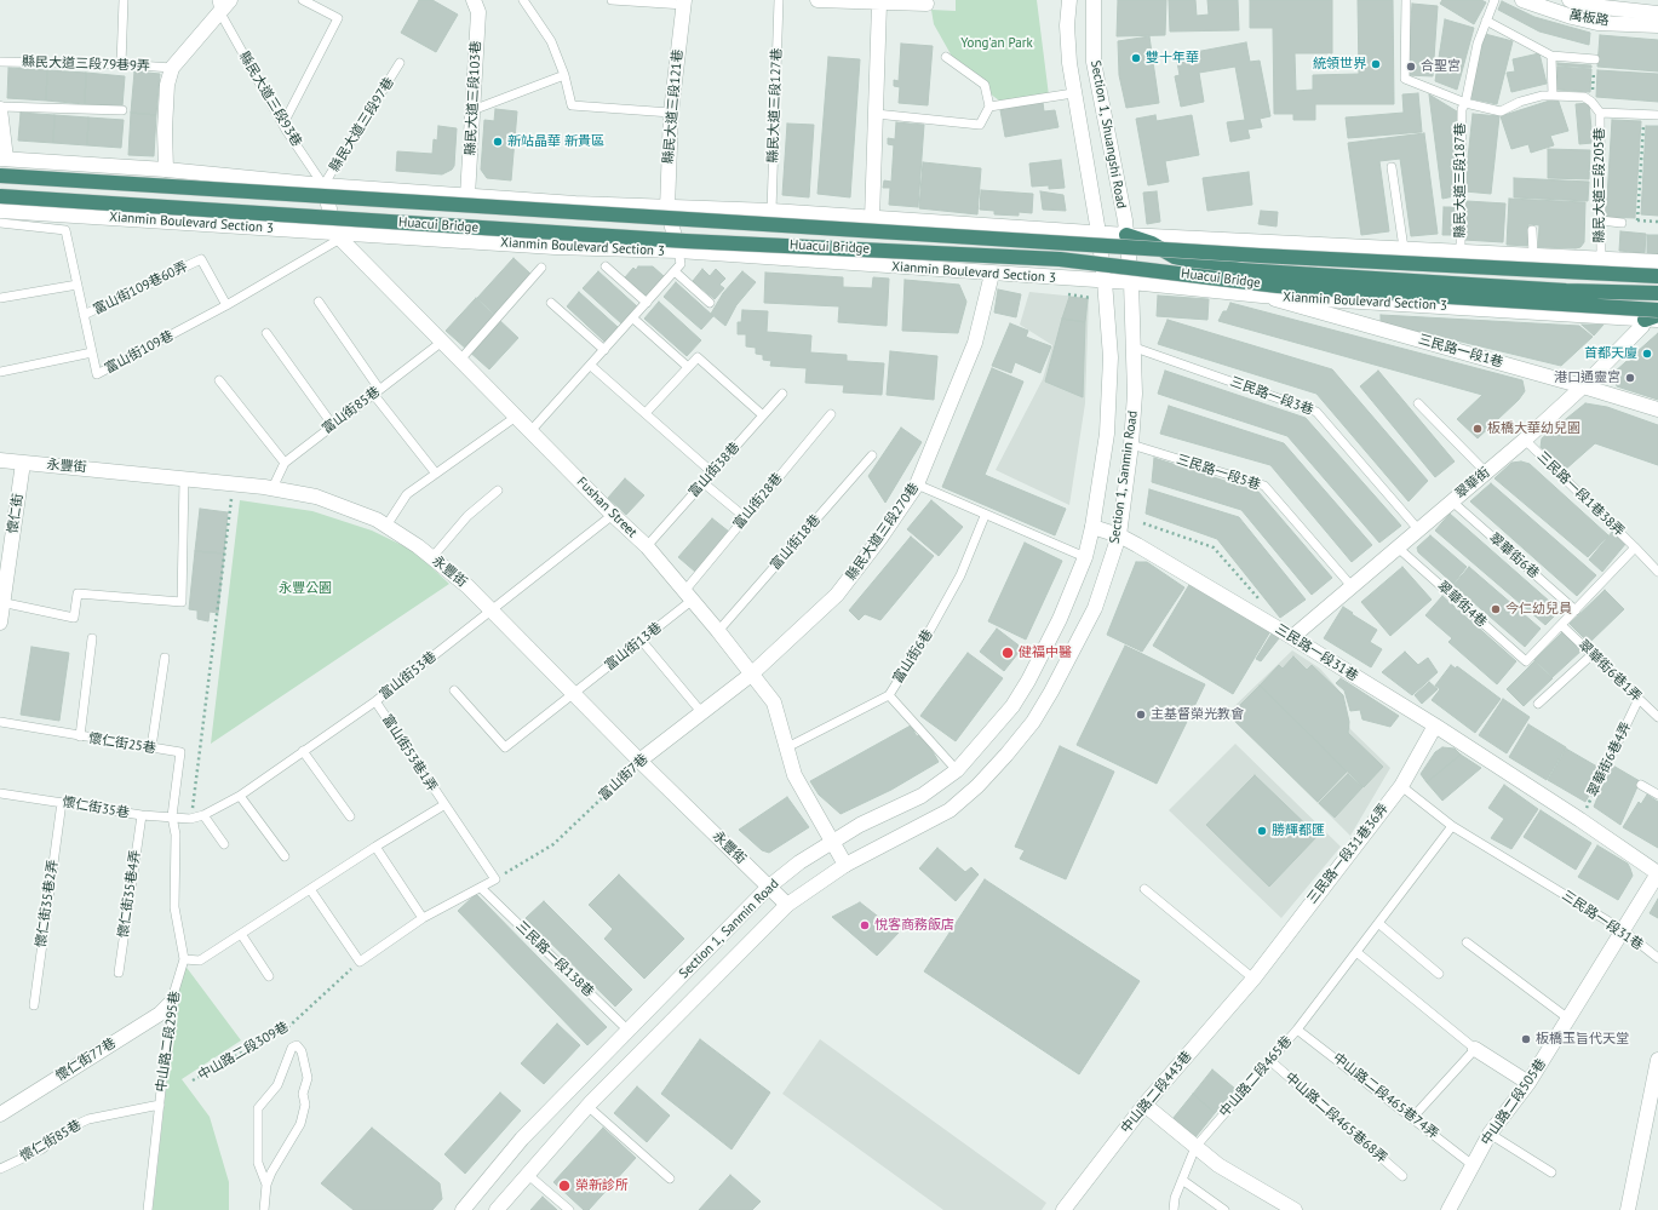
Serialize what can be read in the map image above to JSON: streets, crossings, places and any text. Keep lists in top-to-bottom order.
{
  "streets": {
    "highway": ["Huacui Bridge"],
    "street": [
      "萬板路",
      "縣民大道三段103巷",
      "縣民大道三段121巷",
      "Section 1, Shuangshi Road",
      "Xianmin Boulevard Section 3",
      "三民路一段1巷",
      "永豐街",
      "Section 1, Sanmin Road",
      "翠華街",
      "Fushan Street",
      "懷仁街",
      "縣民大道三段270巷",
      "三民路一段31巷",
      "富山街7巷",
      "三民路一段31巷36弄",
      "懷仁街77巷",
      "中山路二段443巷",
      "中山路二段505巷"
    ],
    "lane": [
      "縣民大道三段79巷9弄",
      "縣民大道三段93巷",
      "縣民大道三段127巷",
      "縣民大道三段97巷",
      "縣民大道三段187巷",
      "縣民大道三段205巷",
      "富山街109巷60弄",
      "富山街109巷",
      "三民路一段3巷",
      "富山街85巷",
      "富山街38巷",
      "三民路一段5巷",
      "三民路一段1巷38弄",
      "富山街28巷",
      "富山街18巷",
      "翠華街6巷",
      "翠華街4巷",
      "富山街13巷",
      "富山街6巷",
      "翠華街6巷1弄",
      "富山街53巷",
      "懷仁街25巷",
      "富山街53巷1弄",
      "翠華街6巷4弄",
      "懷仁街35巷",
      "懷仁街35巷4弄",
      "懷仁街35巷2弄",
      "三民路一段138巷",
      "中山路二段295巷",
      "中山路二段309巷",
      "中山路二段465巷",
      "中山路二段465巷74弄",
      "中山路二段465巷68弄",
      "懷仁街85巷"
    ]
  },
  "crossings": [
    ["縣民大道三段93巷", "縣民大道三段97巷"],
    ["縣民大道三段121巷", "Xianmin Boulevard Section 3"],
    ["Section 1, Shuangshi Road", "Xianmin Boulevard Section 3"],
    ["Section 1, Shuangshi Road", "Section 1, Sanmin Road"],
    ["Xianmin Boulevard Section 3", "三民路一段1巷"],
    ["Xianmin Boulevard Section 3", "富山街109巷"],
    ["Xianmin Boulevard Section 3", "Section 1, Sanmin Road"],
    ["Xianmin Boulevard Section 3", "翠華街"],
    ["Xianmin Boulevard Section 3", "Fushan Street"],
    ["Xianmin Boulevard Section 3", "縣民大道三段270巷"],
    ["富山街109巷60弄", "富山街109巷"],
    ["三民路一段1巷", "翠華街"],
    ["富山街109巷", "Fushan Street"],
    ["三民路一段3巷", "Section 1, Sanmin Road"],
    ["三民路一段3巷", "翠華街"],
    ["富山街85巷", "永豐街"],
    ["富山街85巷", "Fushan Street"],
    ["永豐街", "Section 1, Sanmin Road"],
    ["永豐街", "懷仁街"],
    ["永豐街", "富山街13巷"],
    ["永豐街", "富山街53巷"],
    ["永豐街", "富山街7巷"],
    ["富山街38巷", "Fushan Street"],
    ["三民路一段5巷", "Section 1, Sanmin Road"],
    ["三民路一段5巷", "翠華街"],
    ["Section 1, Sanmin Road", "Fushan Street"],
    ["Section 1, Sanmin Road", "三民路一段31巷"],
    ["Section 1, Sanmin Road", "三民路一段138巷"],
    ["翠華街", "三民路一段1巷38弄"],
    ["翠華街", "翠華街6巷"],
    ["翠華街", "翠華街4巷"],
    ["翠華街", "三民路一段31巷"],
    ["富山街28巷", "Fushan Street"],
    ["富山街28巷", "富山街13巷"],
    ["Fushan Street", "縣民大道三段270巷"],
    ["Fushan Street", "富山街18巷"],
    ["Fushan Street", "富山街13巷"],
    ["Fushan Street", "富山街6巷"],
    ["Fushan Street", "富山街53巷"],
    ["Fushan Street", "富山街7巷"],
    ["縣民大道三段270巷", "富山街7巷"],
    ["翠華街4巷", "翠華街6巷1弄"],
    ["三民路一段31巷", "翠華街6巷4弄"],
    ["三民路一段31巷", "三民路一段31巷36弄"],
    ["三民路一段31巷", "中山路二段465巷"],
    ["三民路一段31巷", "中山路二段505巷"],
    ["翠華街6巷1弄", "翠華街6巷4弄"],
    ["富山街53巷", "富山街53巷1弄"],
    ["富山街53巷", "懷仁街35巷"],
    ["懷仁街25巷", "懷仁街35巷"],
    ["懷仁街25巷", "中山路二段295巷"],
    ["富山街53巷1弄", "富山街7巷"],
    ["富山街53巷1弄", "中山路二段295巷"],
    ["懷仁街35巷", "懷仁街35巷4弄"],
    ["懷仁街35巷", "懷仁街35巷2弄"],
    ["懷仁街35巷", "中山路二段295巷"],
    ["三民路一段31巷36弄", "中山路二段443巷"],
    ["中山路二段295巷", "懷仁街77巷"],
    ["中山路二段295巷", "懷仁街85巷"],
    ["中山路二段465巷", "中山路二段465巷74弄"],
    ["中山路二段465巷", "中山路二段465巷68弄"],
    ["中山路二段465巷74弄", "中山路二段505巷"]
  ],
  "parks": ["Yong'an Park", "永豐公園"],
  "places": [
    "雙十年華",
    "統領世界",
    "合聖宮",
    "新站晶華 新貴區",
    "首都天廈",
    "港口通靈宮",
    "板橋大華幼兒園",
    "今仁幼兒員",
    "健福中醫",
    "主基督榮光教會",
    "勝輝都匯",
    "悅客商務飯店",
    "板橋玉旨代天堂",
    "榮新診所"
  ]
}
